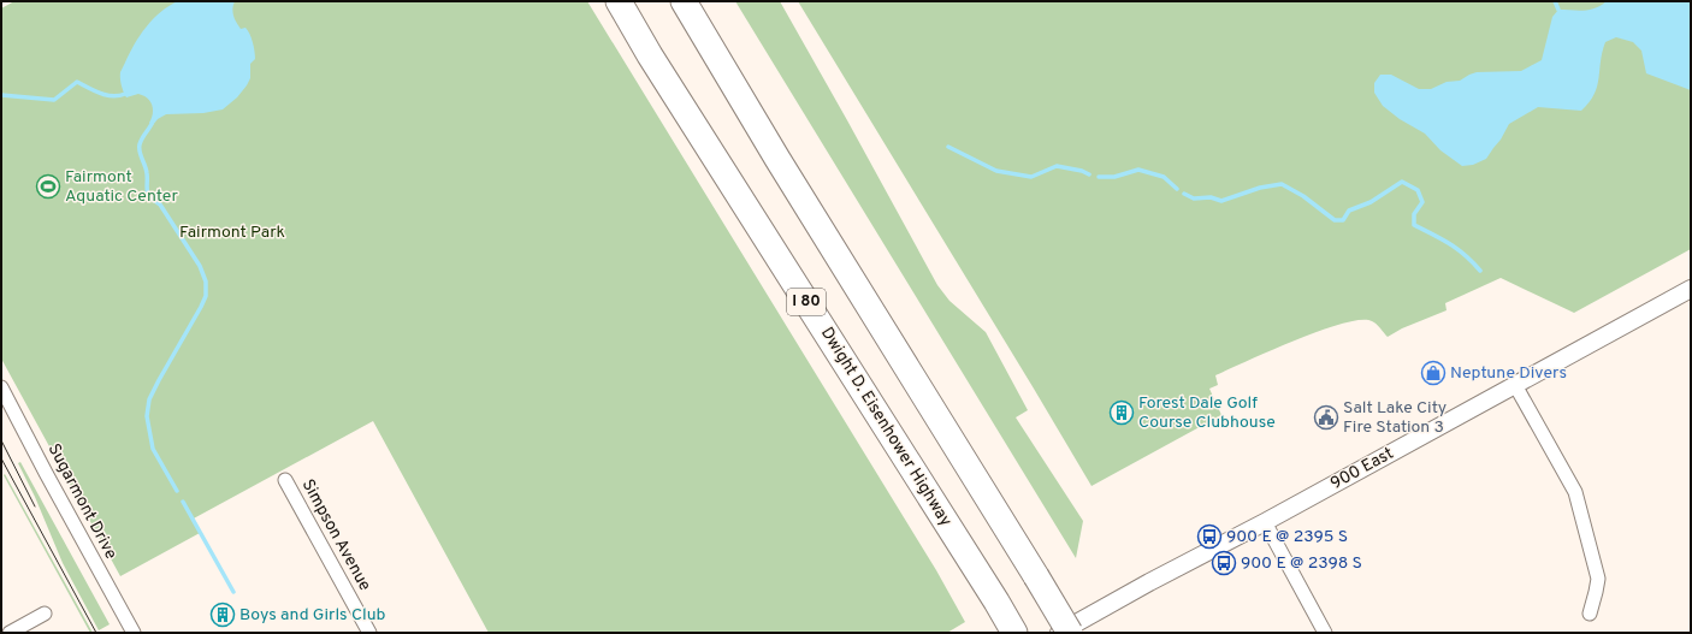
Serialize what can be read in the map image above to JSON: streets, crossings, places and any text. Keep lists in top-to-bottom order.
{
  "streets": {
    "highway": ["I 80", "Dwight D. Eisenhower Highway"],
    "street": ["900 East", "Sugarmont Drive", "Simpson Avenue"]
  },
  "parks": ["Fairmont Park"],
  "places": {
    "sports": ["Fairmont Aquatic Center"],
    "shop": ["Neptune Divers"],
    "building": ["Forest Dale Golf Course Clubhouse", "Boys and Girls Club"],
    "public building": ["Salt Lake City Fire Station 3"],
    "bus stop": ["900 E @ 2395 S", "900 E @ 2398 S"]
  }
}
